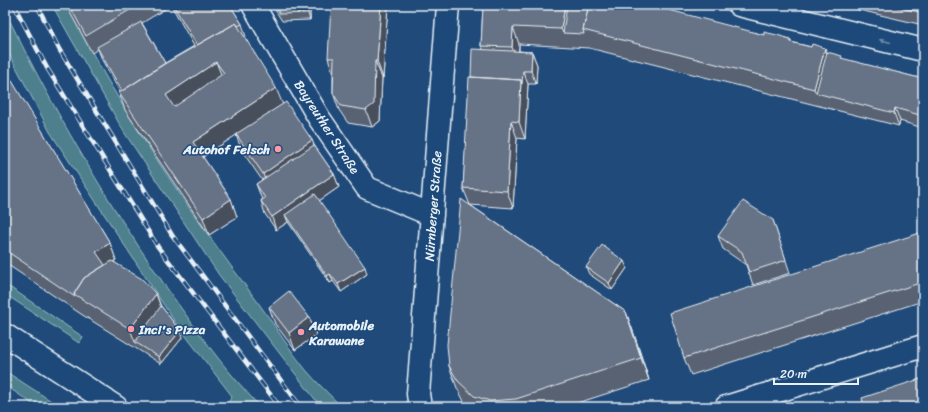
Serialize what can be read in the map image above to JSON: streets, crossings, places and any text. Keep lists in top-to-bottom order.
{
  "streets": {
    "street": ["Bayreuther Straße", "Nürnberger Straße"]
  },
  "crossings": [
    ["Bayreuther Straße", "Nürnberger Straße"]
  ],
  "places": ["Autohof Felsch", "Inci's Pizza", "Automobile Karawane"],
  "scale_bar": "20 m"
}
